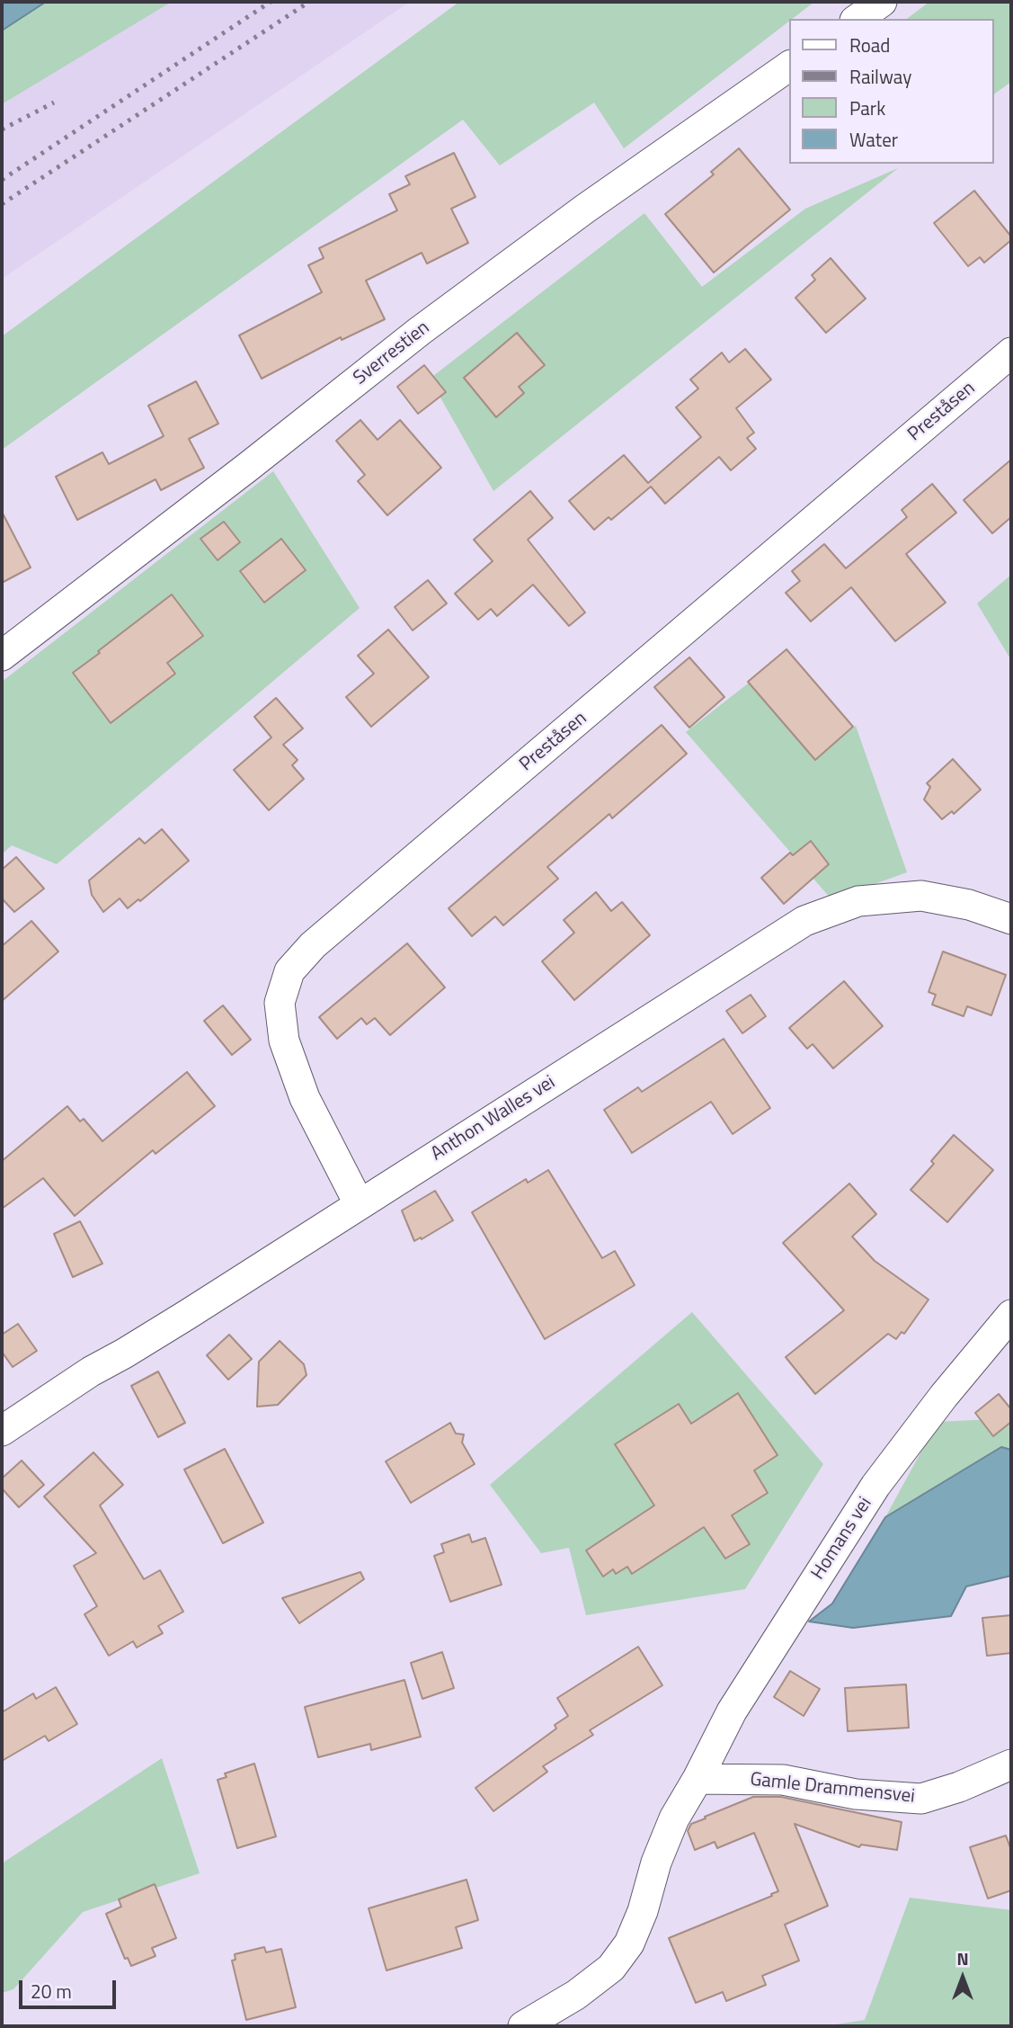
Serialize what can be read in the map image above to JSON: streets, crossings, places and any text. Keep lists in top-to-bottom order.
{
  "streets": {
    "street": [
      "Sverrestien",
      "Preståsen",
      "Anthon Walles vei",
      "Homans vei",
      "Gamle Drammensvei"
    ]
  },
  "crossings": [
    ["Preståsen", "Anthon Walles vei"],
    ["Homans vei", "Gamle Drammensvei"]
  ],
  "legend": [
    "Road",
    "Railway",
    "Park",
    "Water"
  ],
  "scale_bar": "20 m",
  "north": "top"
}
